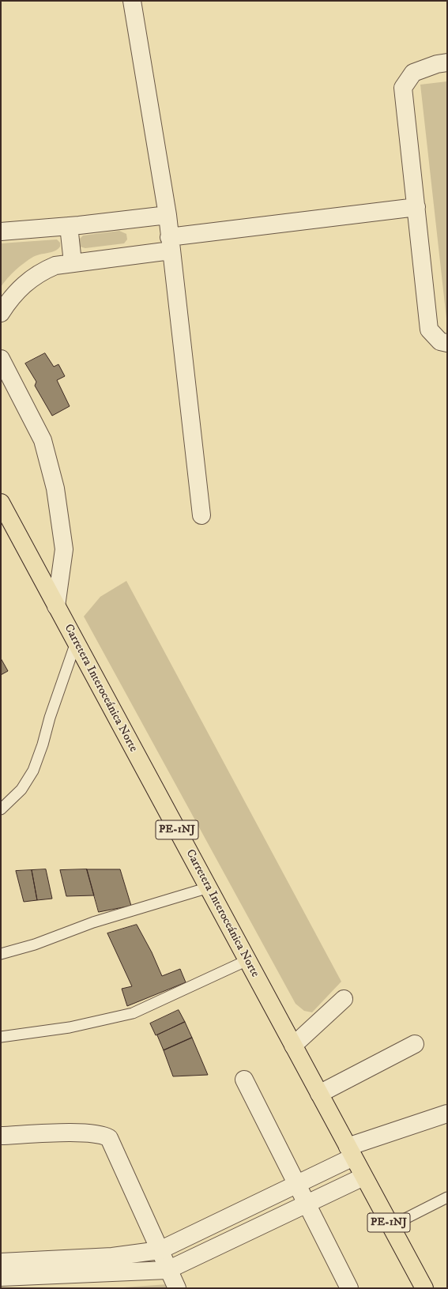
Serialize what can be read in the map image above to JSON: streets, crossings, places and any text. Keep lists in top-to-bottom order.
{
  "streets": {
    "highway": ["Carretera Interoceánica Norte", "PE-1NJ"]
  },
  "crossings": [
    ["Carretera Interoceánica Norte", "PE-1NJ"]
  ]
}
